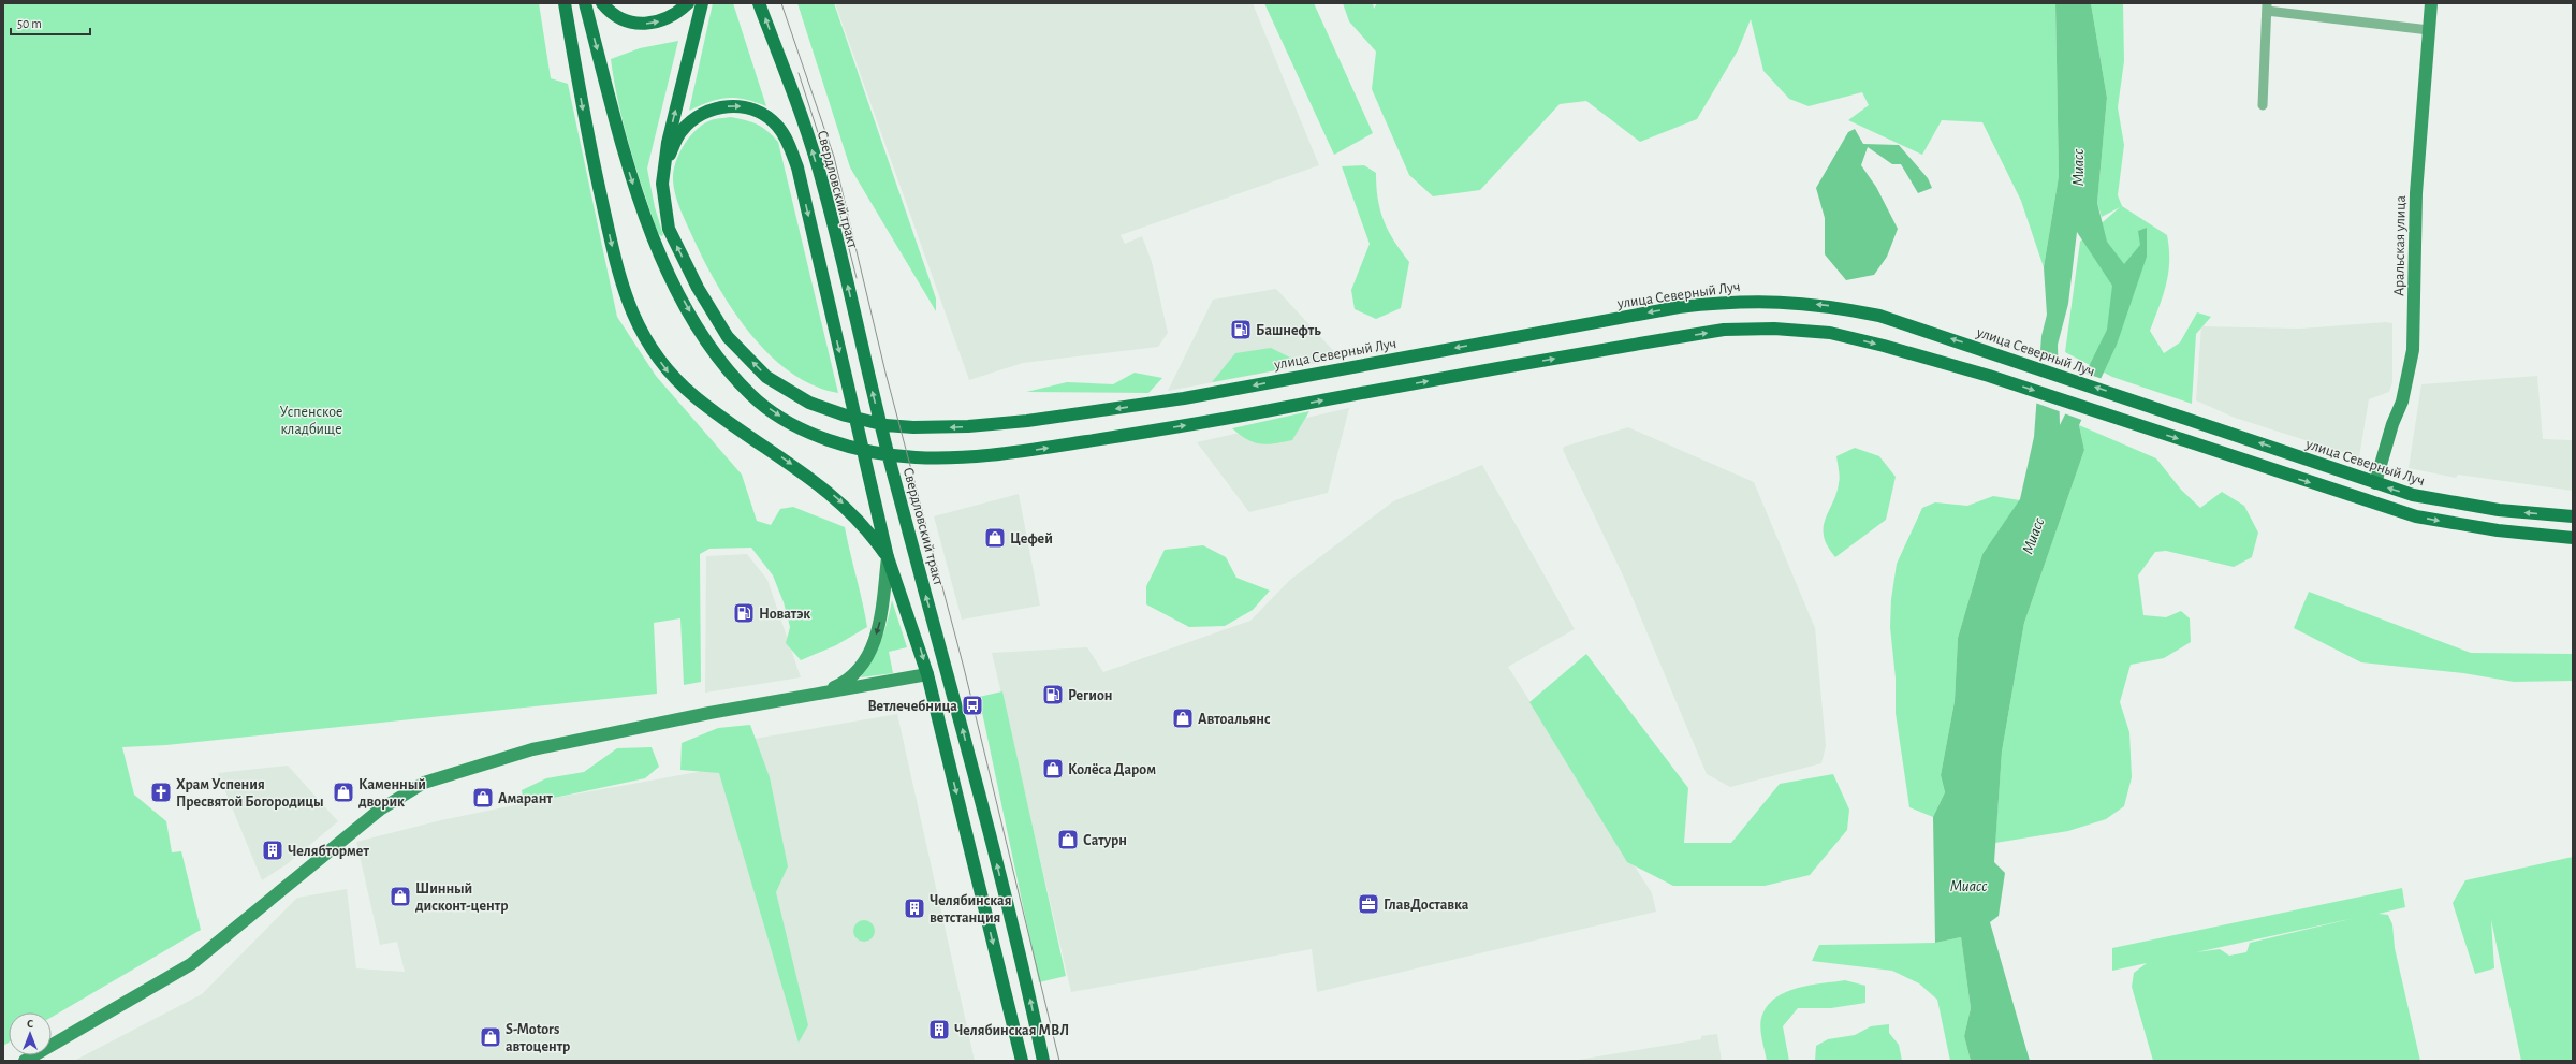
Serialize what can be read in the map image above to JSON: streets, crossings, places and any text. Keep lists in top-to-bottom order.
{
  "streets": {
    "main road": ["Свердловский тракт", "Аральская улица", "улица Северный Луч"]
  },
  "crossings": [
    ["Аральская улица", "улица Северный Луч"]
  ],
  "one_way": ["улица Северный Луч"],
  "water": ["Миасс"],
  "parks": ["Успенское кладбище"],
  "places": {
    "fuel station": ["Башнефть", "Новатэк", "Регион"],
    "shop": [
      "Цефей",
      "Автоальянс",
      "Колёса Даром",
      "Каменный дворик",
      "Амарант",
      "Сатурн",
      "Шинный дисконт-центр",
      "S-Motors автоцентр"
    ],
    "bus stop": ["Ветлечебница"],
    "church": ["Храм Успения Пресвятой Богородицы"],
    "building": ["Челябтормет", "Челябинская ветстанция", "Челябинская МВЛ"],
    "office": ["ГлавДоставка"]
  },
  "scale_bar": "50 m",
  "north": "top"
}
